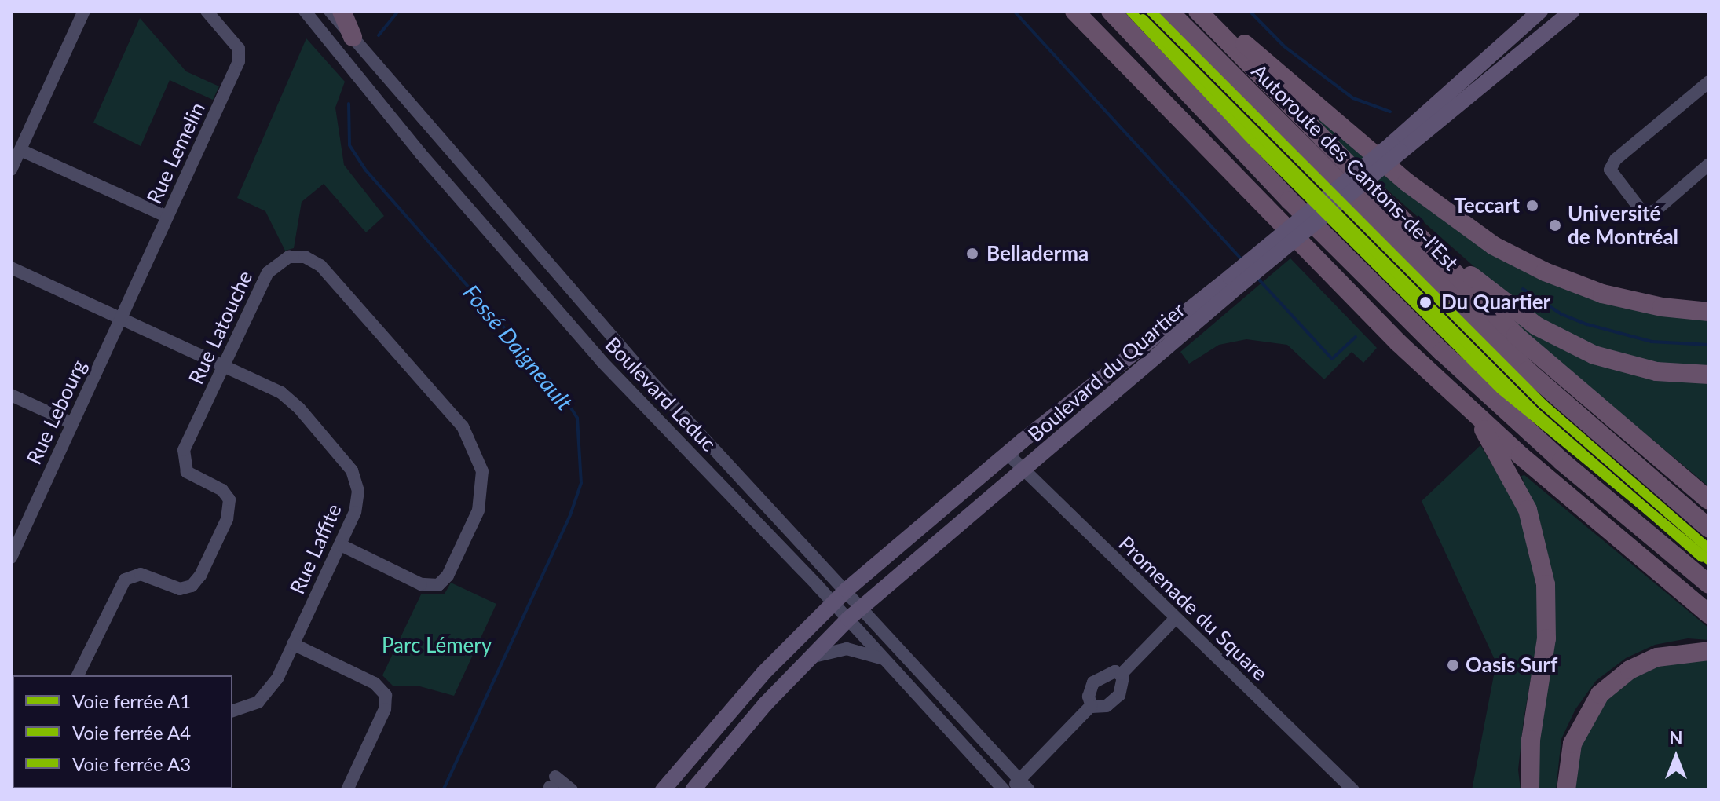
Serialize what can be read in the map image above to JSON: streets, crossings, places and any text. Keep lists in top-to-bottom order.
{
  "streets": {
    "highway": ["Autoroute des Cantons-de-l'Est"],
    "main road": ["Boulevard du Quartier"],
    "street": [
      "Rue Lemelin",
      "Rue Latouche",
      "Boulevard Leduc",
      "Rue Lebourg",
      "Rue Laffite",
      "Promenade du Square"
    ]
  },
  "crossings": [
    ["Rue Lemelin", "Rue Lebourg"],
    ["Rue Lemelin", "Rue Laffite"],
    ["Rue Latouche", "Rue Laffite"],
    ["Boulevard du Quartier", "Boulevard Leduc"],
    ["Boulevard du Quartier", "Promenade du Square"],
    ["Rue Lebourg", "Rue Laffite"]
  ],
  "water": ["Fossé Daigneault"],
  "parks": ["Parc Lémery"],
  "places": [
    "Teccart",
    "Université de Montréal",
    "Belladerma",
    "Du Quartier",
    "Oasis Surf"
  ],
  "lines": ["rail line A1", "rail line A4", "rail line A3"],
  "legend": ["Voie ferrée A1", "Voie ferrée A4", "Voie ferrée A3"],
  "north": "top"
}
